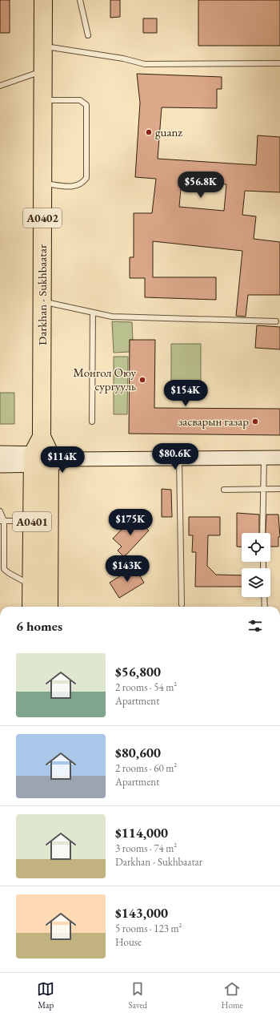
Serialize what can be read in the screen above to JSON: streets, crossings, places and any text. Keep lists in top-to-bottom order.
{
  "streets": {
    "highway": ["A0402", "Darkhan - Sukhbaatar", "A0401"]
  },
  "crossings": [
    ["Darkhan - Sukhbaatar", "A0401"]
  ],
  "places": ["guanz", "Монгол Оюу сургууль", "засварын газар"],
  "page": {
    "price": [
      "$56.8K",
      "$154K",
      "$80.6K",
      "$114K",
      "$175K",
      "$143K"
    ],
    "heading": "6 homes",
    "list": [
      {
        "name": "$56,800",
        "note": "2 rooms · 54 m² · Apartment"
      },
      {
        "name": "$80,600",
        "note": "2 rooms · 60 m² · Apartment"
      },
      {
        "name": "$114,000",
        "note": "3 rooms · 74 m² · Darkhan - Sukhbaatar"
      },
      {
        "name": "$143,000",
        "note": "5 rooms · 123 m² · House"
      }
    ],
    "tabs": ["Map", "Saved", "Home"]
  }
}
